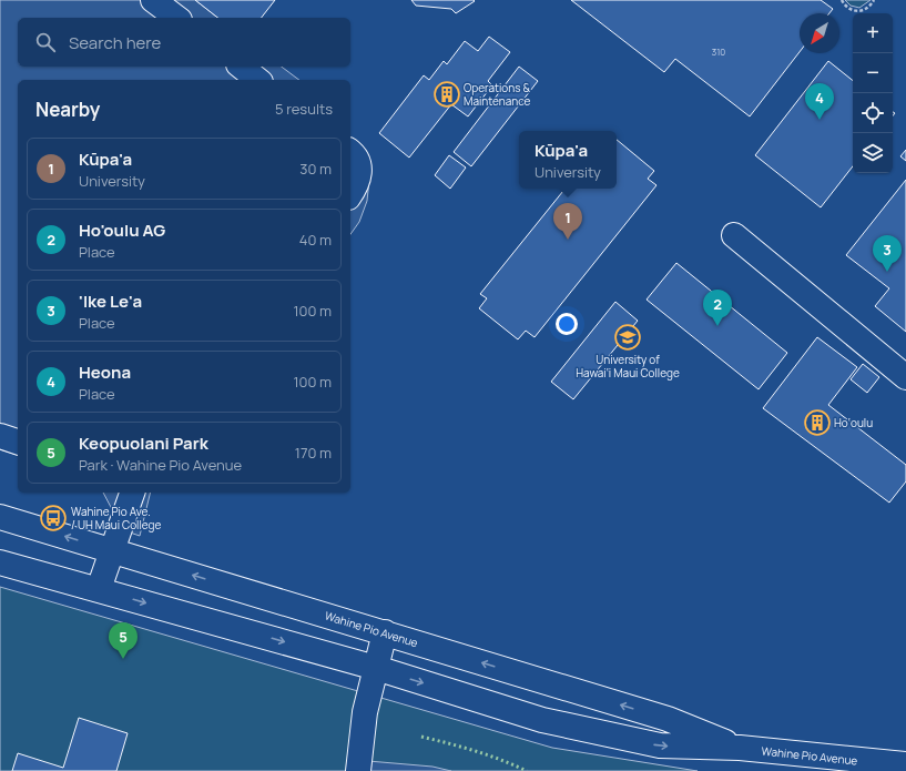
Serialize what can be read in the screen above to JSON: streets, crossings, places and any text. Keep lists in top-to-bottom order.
{
  "streets": {
    "street": ["Wahine Pio Avenue"]
  },
  "places": {
    "building": ["Operations & Maintenance", "Ho‘oulu"],
    "school or university": ["University of Hawai‘i Maui College"],
    "bus stop": ["Wahine Pio Ave. / UH Maui College"]
  },
  "house_numbers": ["310"],
  "north": "bottom left",
  "page": {
    "map_buttons": ["+", "−"],
    "search": "Search here",
    "heading": ["Nearby", "5 results"],
    "pins": [
      "4",
      "1",
      "3",
      "2",
      "5"
    ],
    "popup": ["Kūpa'a", "University"],
    "list": [
      {
        "mark": "1",
        "name": "Kūpa'a",
        "note": "University",
        "value": "30 m"
      },
      {
        "mark": "2",
        "name": "Ho'oulu AG",
        "note": "Place",
        "value": "40 m"
      },
      {
        "mark": "3",
        "name": "'Ike Le'a",
        "note": "Place",
        "value": "100 m"
      },
      {
        "mark": "4",
        "name": "Heona",
        "note": "Place",
        "value": "100 m"
      },
      {
        "mark": "5",
        "name": "Keopuolani Park",
        "note": "Park · Wahine Pio Avenue",
        "value": "170 m"
      }
    ]
  }
}
